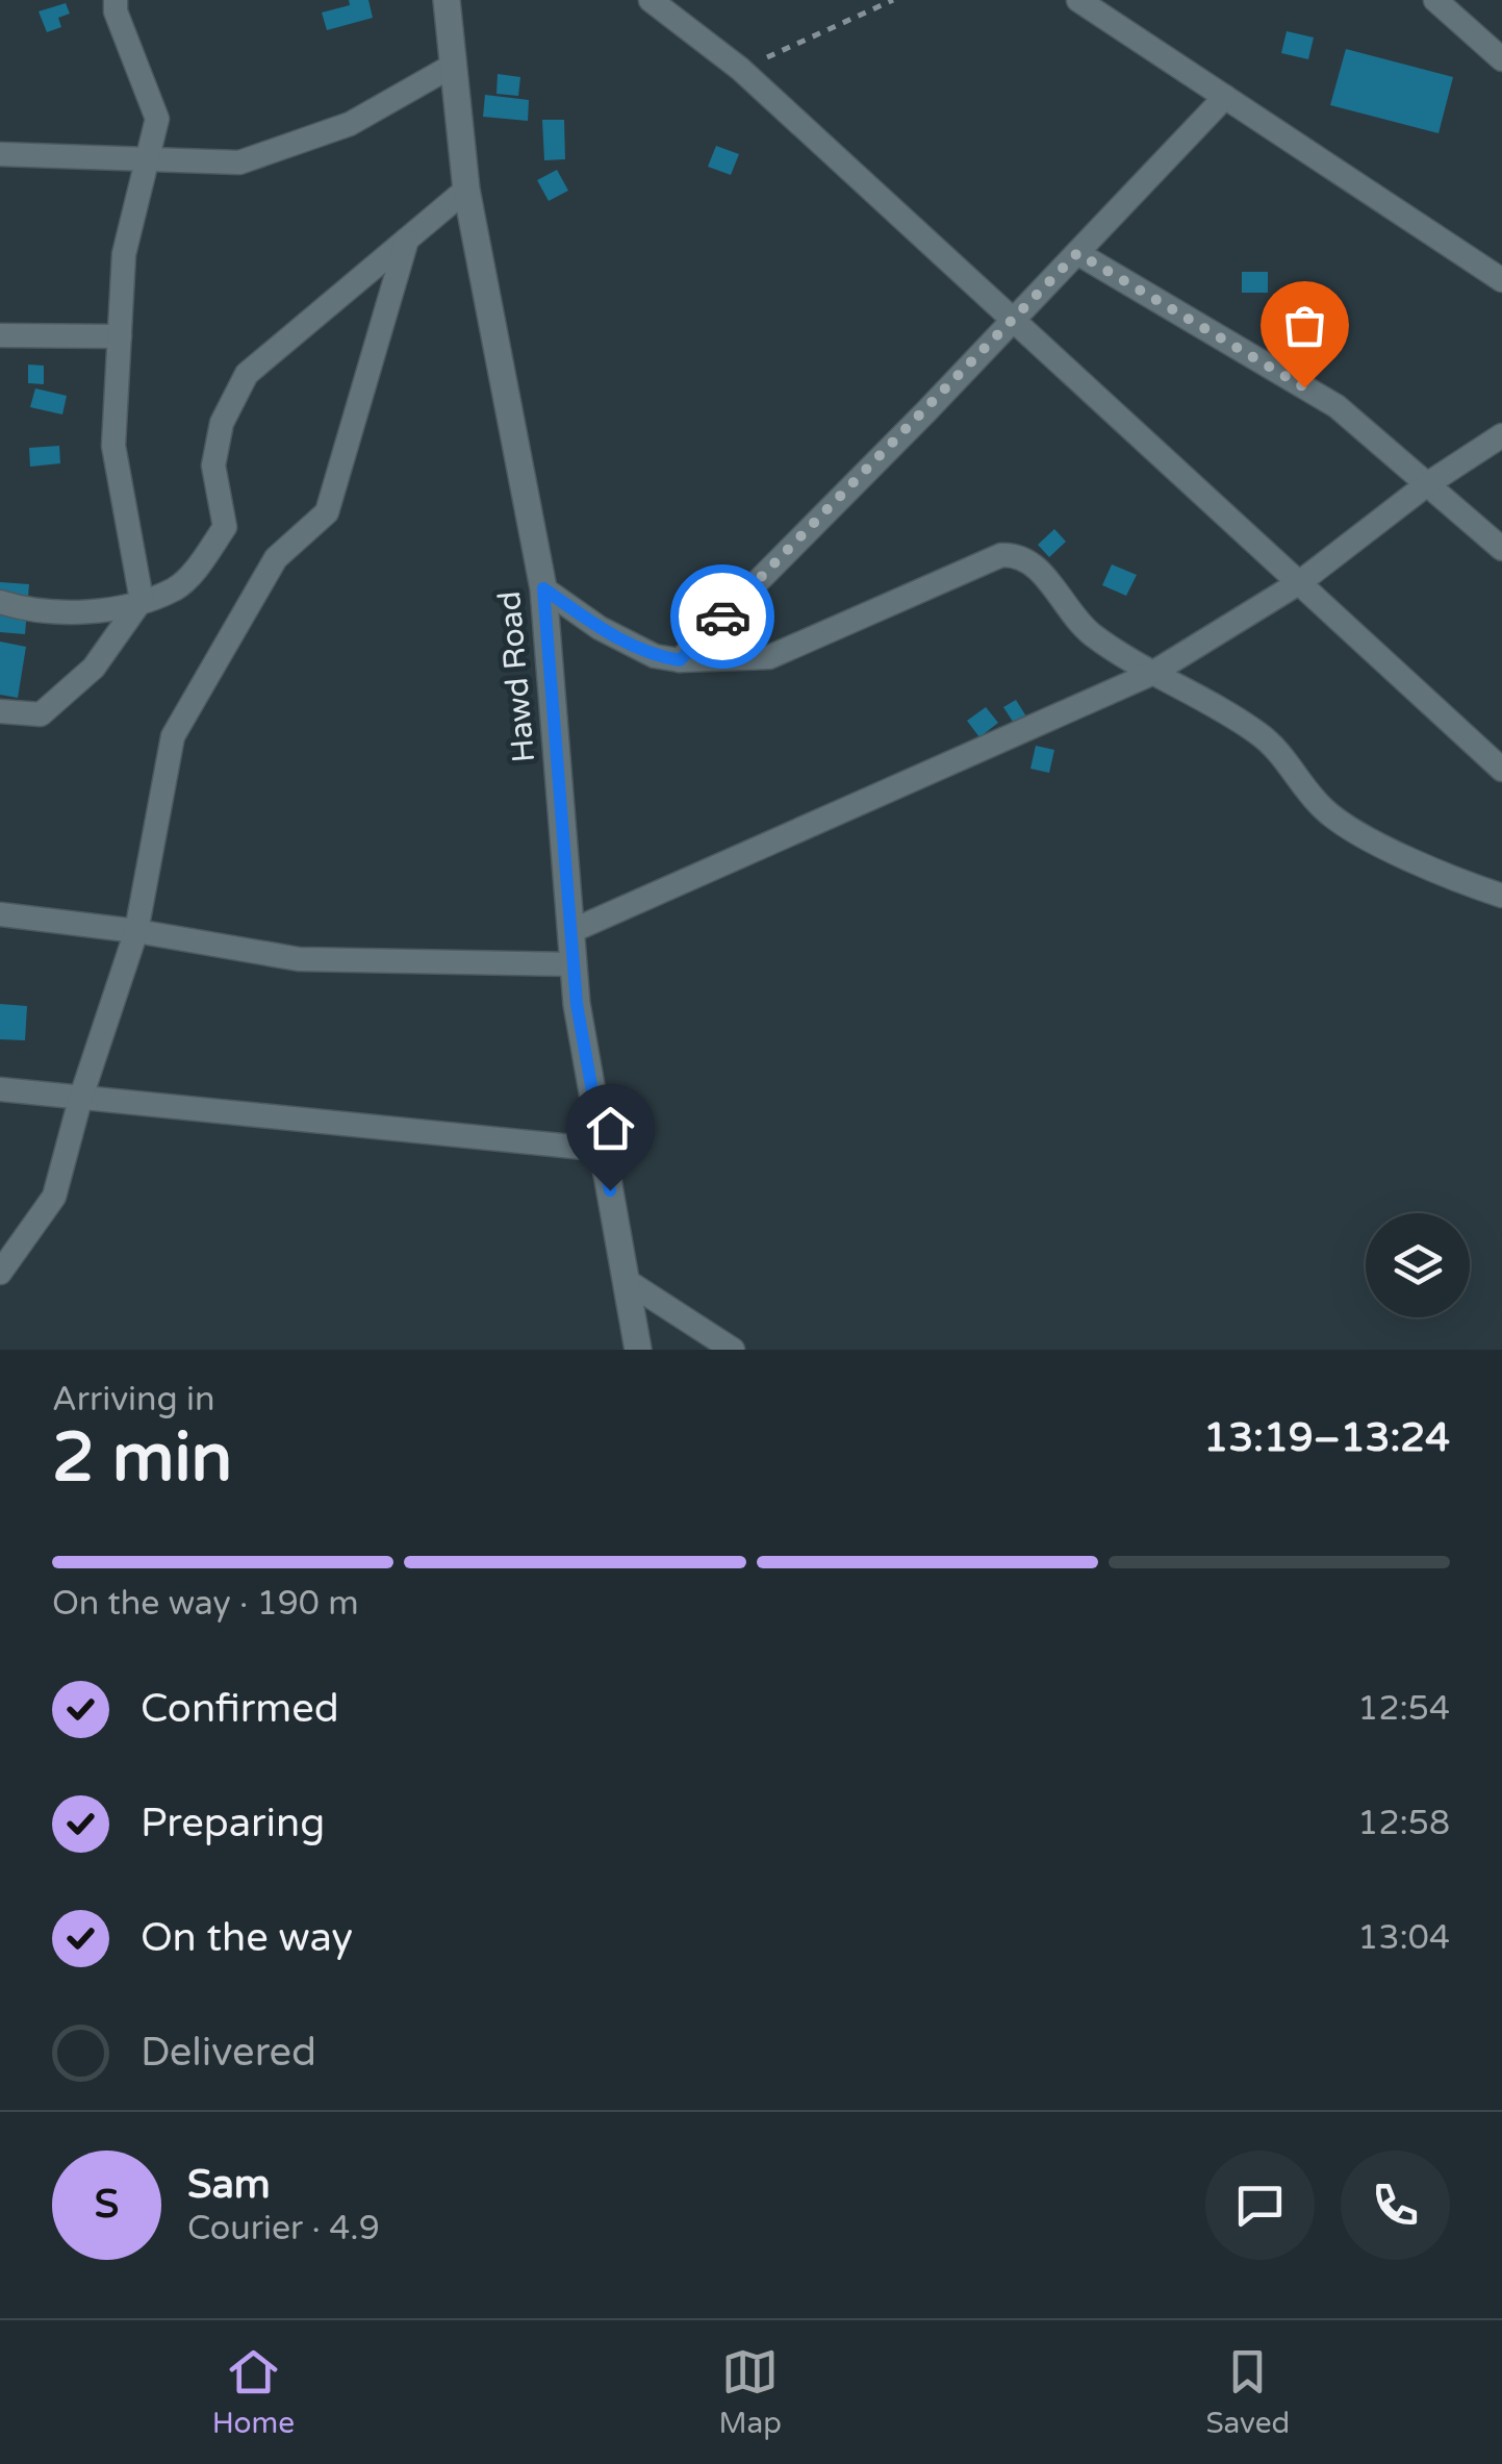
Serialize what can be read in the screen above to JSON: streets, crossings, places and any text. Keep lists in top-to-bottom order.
{
  "streets": {
    "main road": ["Hawd Road"]
  },
  "page": {
    "heading": ["2 min", "Arriving in", "13:19–13:24"],
    "panel": ["Sam", "Courier · 4.9"],
    "bar": "On the way · 190 m",
    "list": [
      ["Confirmed", "12:54"],
      ["Preparing", "12:58"],
      ["On the way", "13:04"],
      "Delivered"
    ],
    "round": "S",
    "tabs": ["Home", "Map", "Saved"]
  }
}
